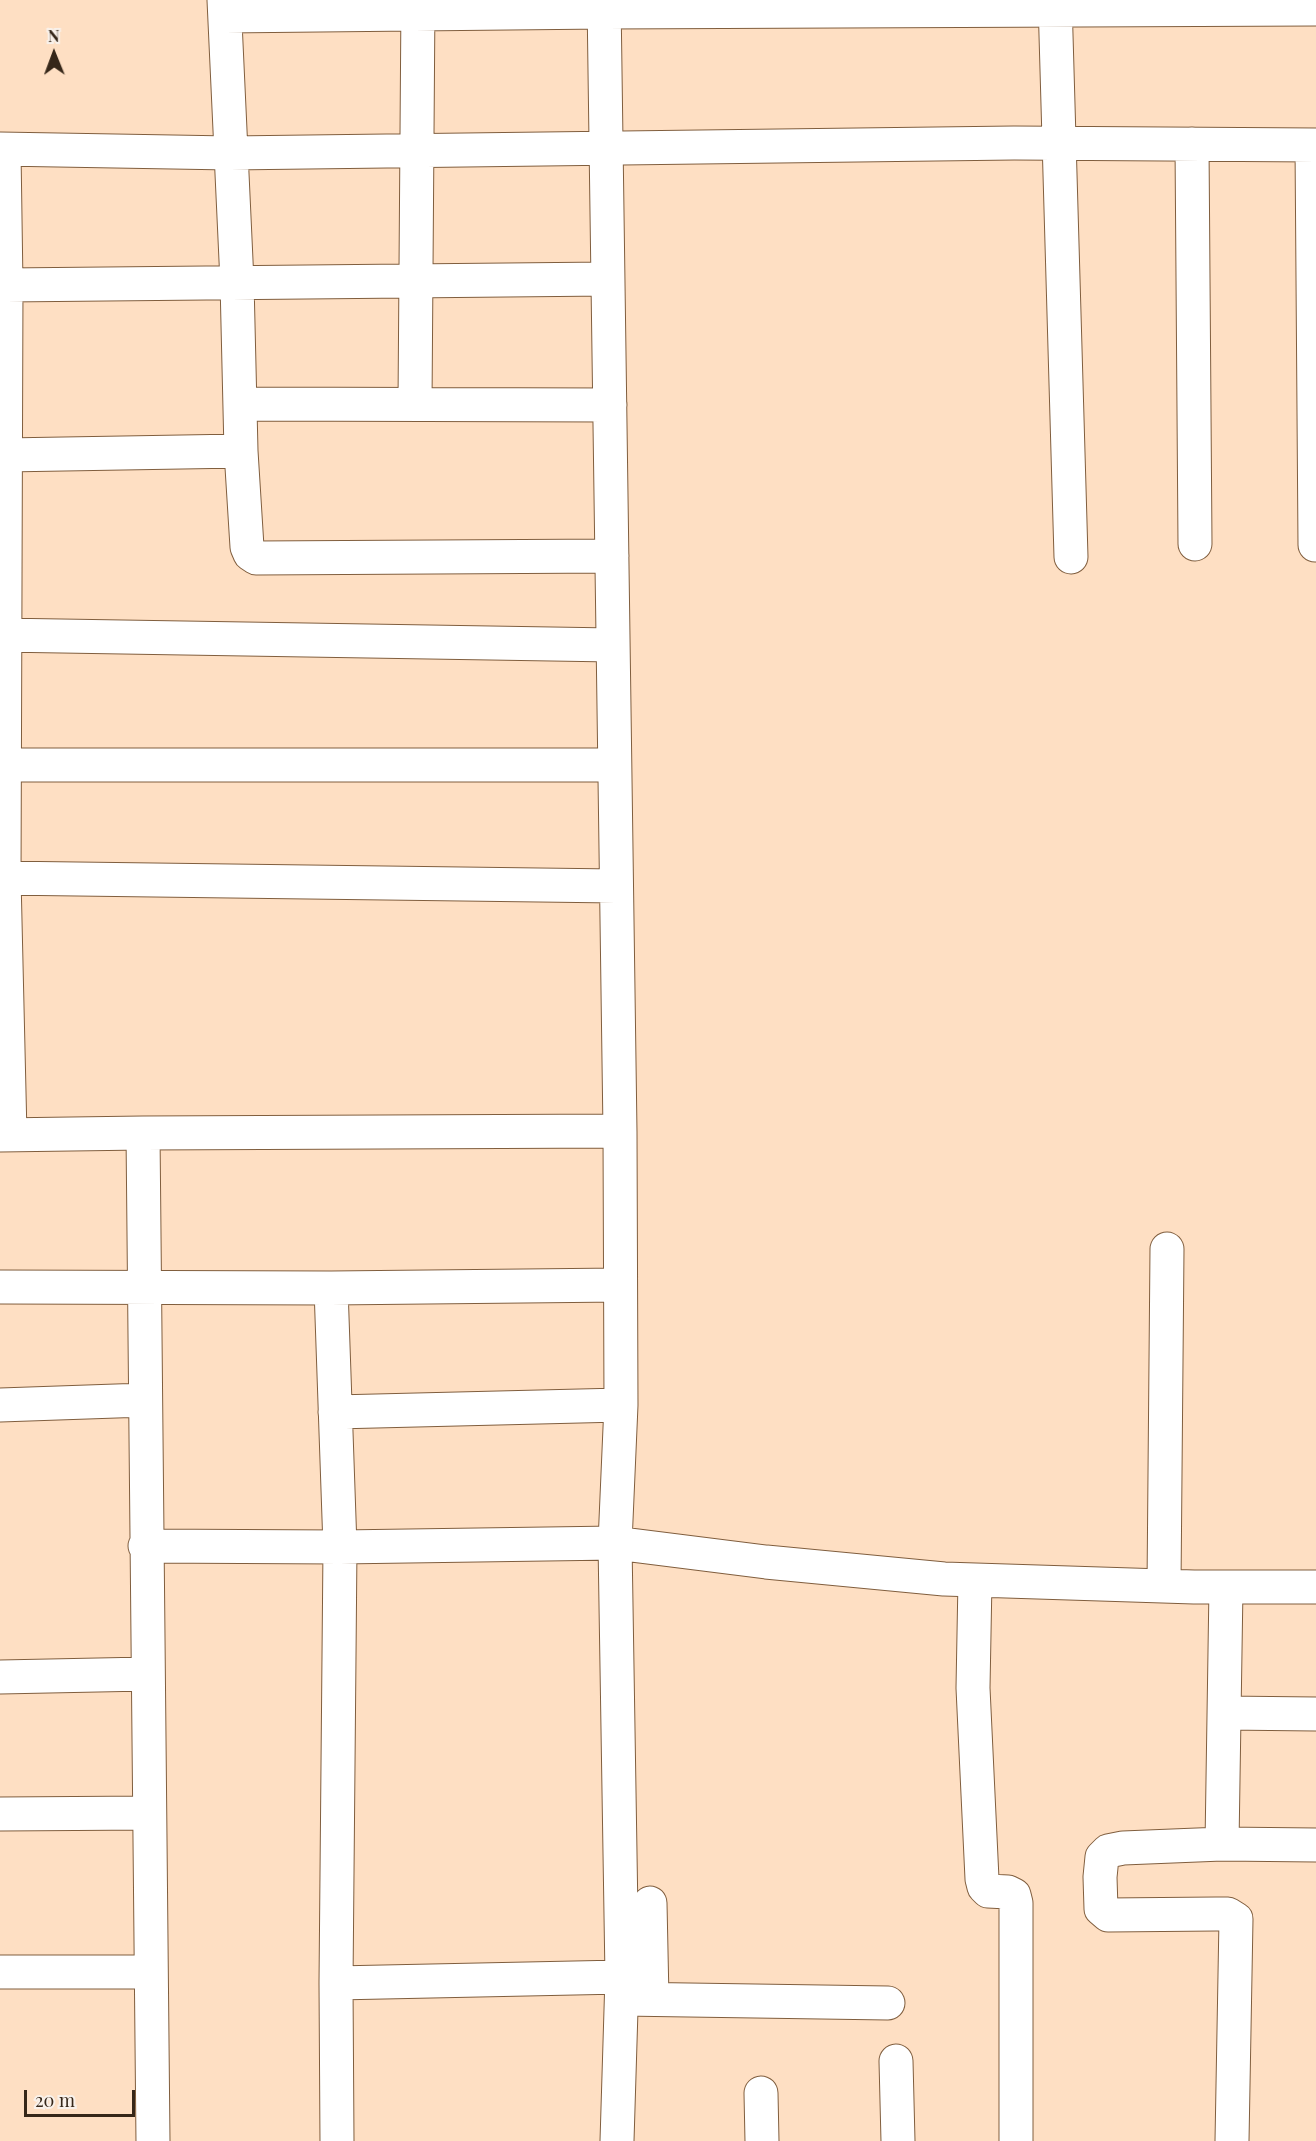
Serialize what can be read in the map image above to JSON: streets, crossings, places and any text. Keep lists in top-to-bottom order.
{
  "scale_bar": "20 m",
  "north": "top"
}
